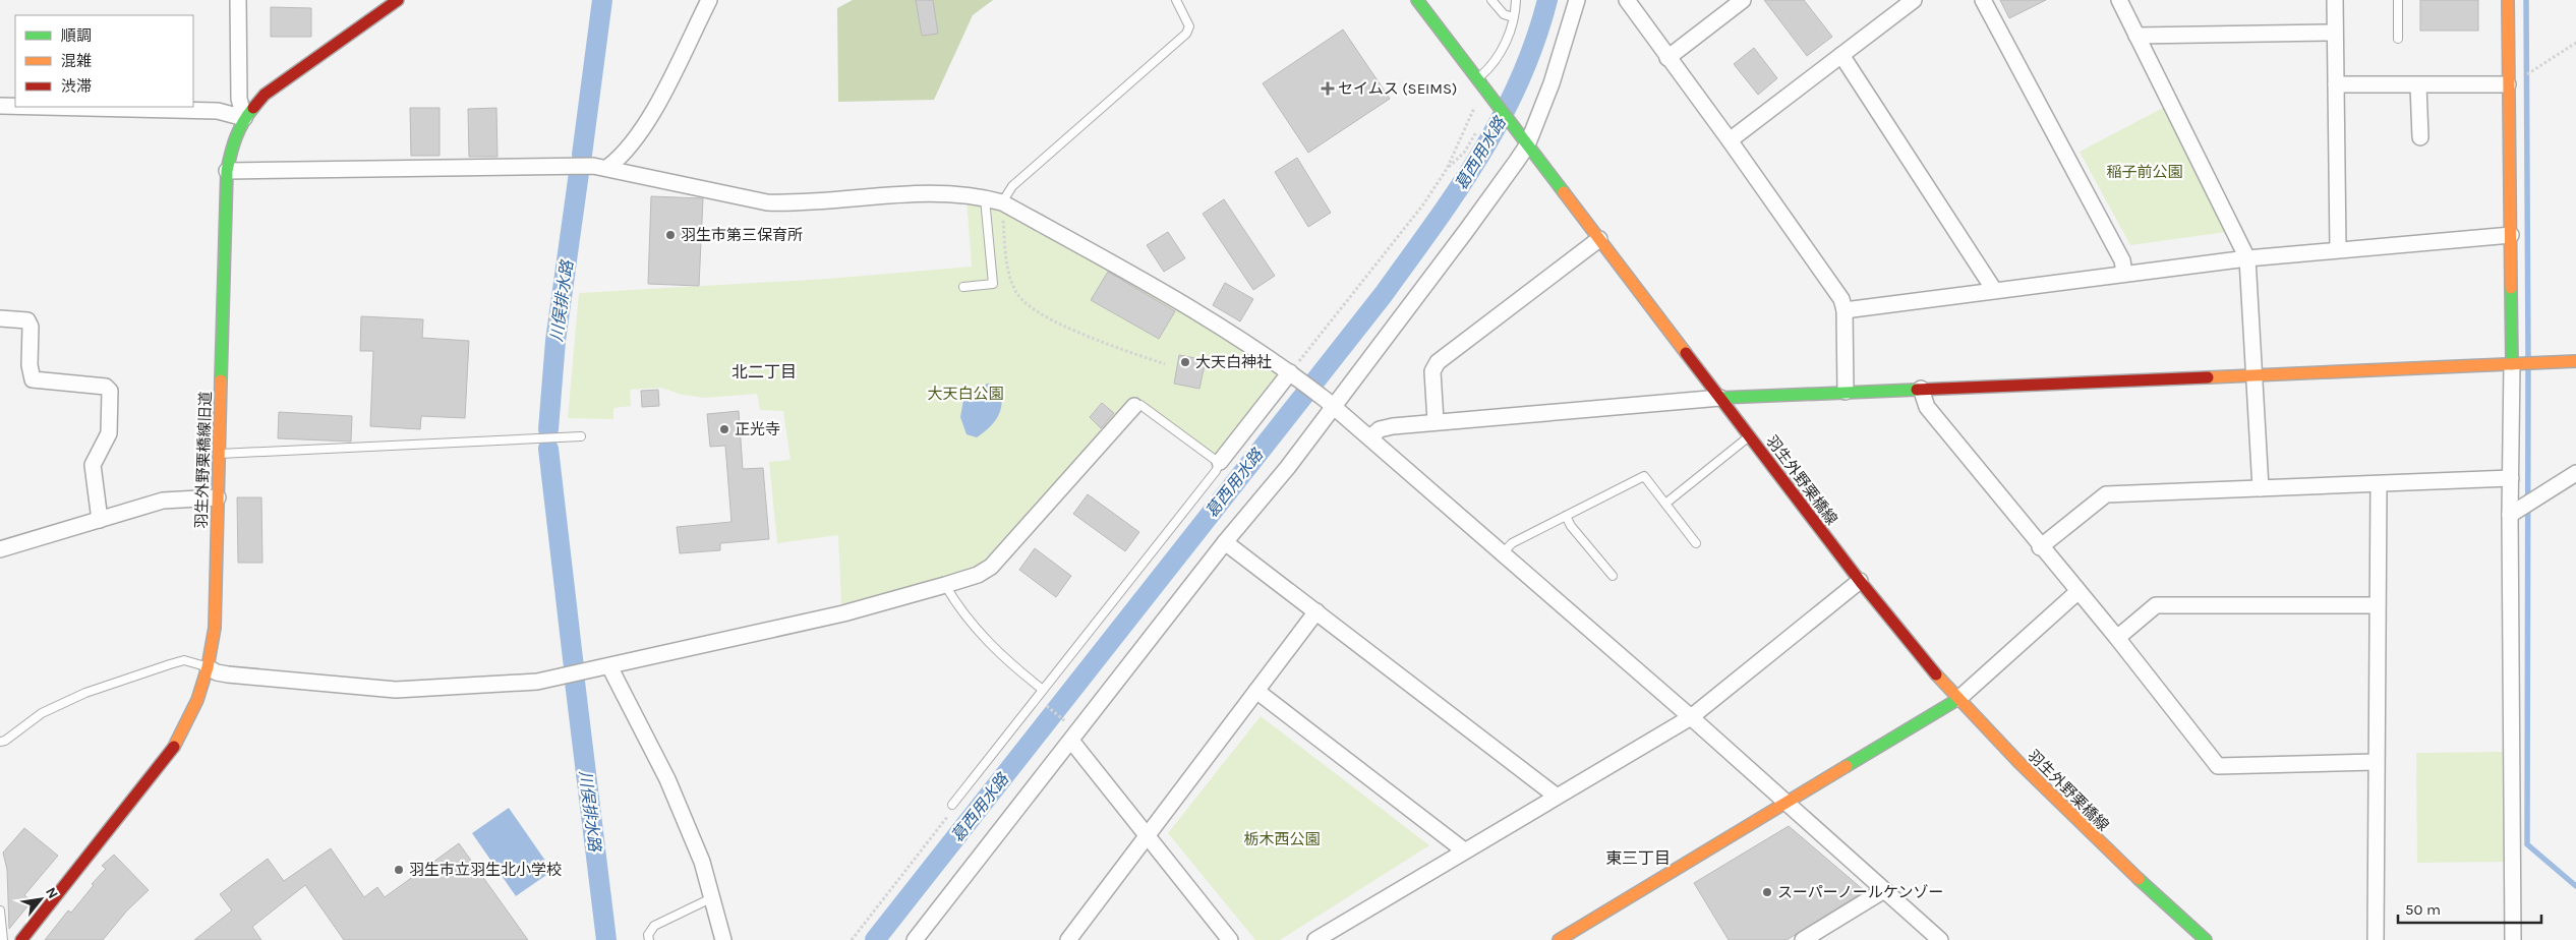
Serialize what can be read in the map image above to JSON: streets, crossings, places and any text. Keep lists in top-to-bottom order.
{
  "streets": {
    "street": ["羽生外野栗橋線旧道", "羽生外野栗橋線"]
  },
  "districts": ["北二丁目", "東三丁目"],
  "water": ["葛西用水路", "川俣排水路"],
  "parks": ["稲子前公園", "大天白公園", "栃木西公園"],
  "places": {
    "health": ["セイムス (SEIMS)"],
    "other": [
      "羽生市第三保育所",
      "大天白神社",
      "正光寺",
      "羽生市立羽生北小学校",
      "スーパーノールケンゾー"
    ]
  },
  "legend": ["順調", "混雑", "渋滞"],
  "scale_bar": "50 m",
  "north": "top right"
}
